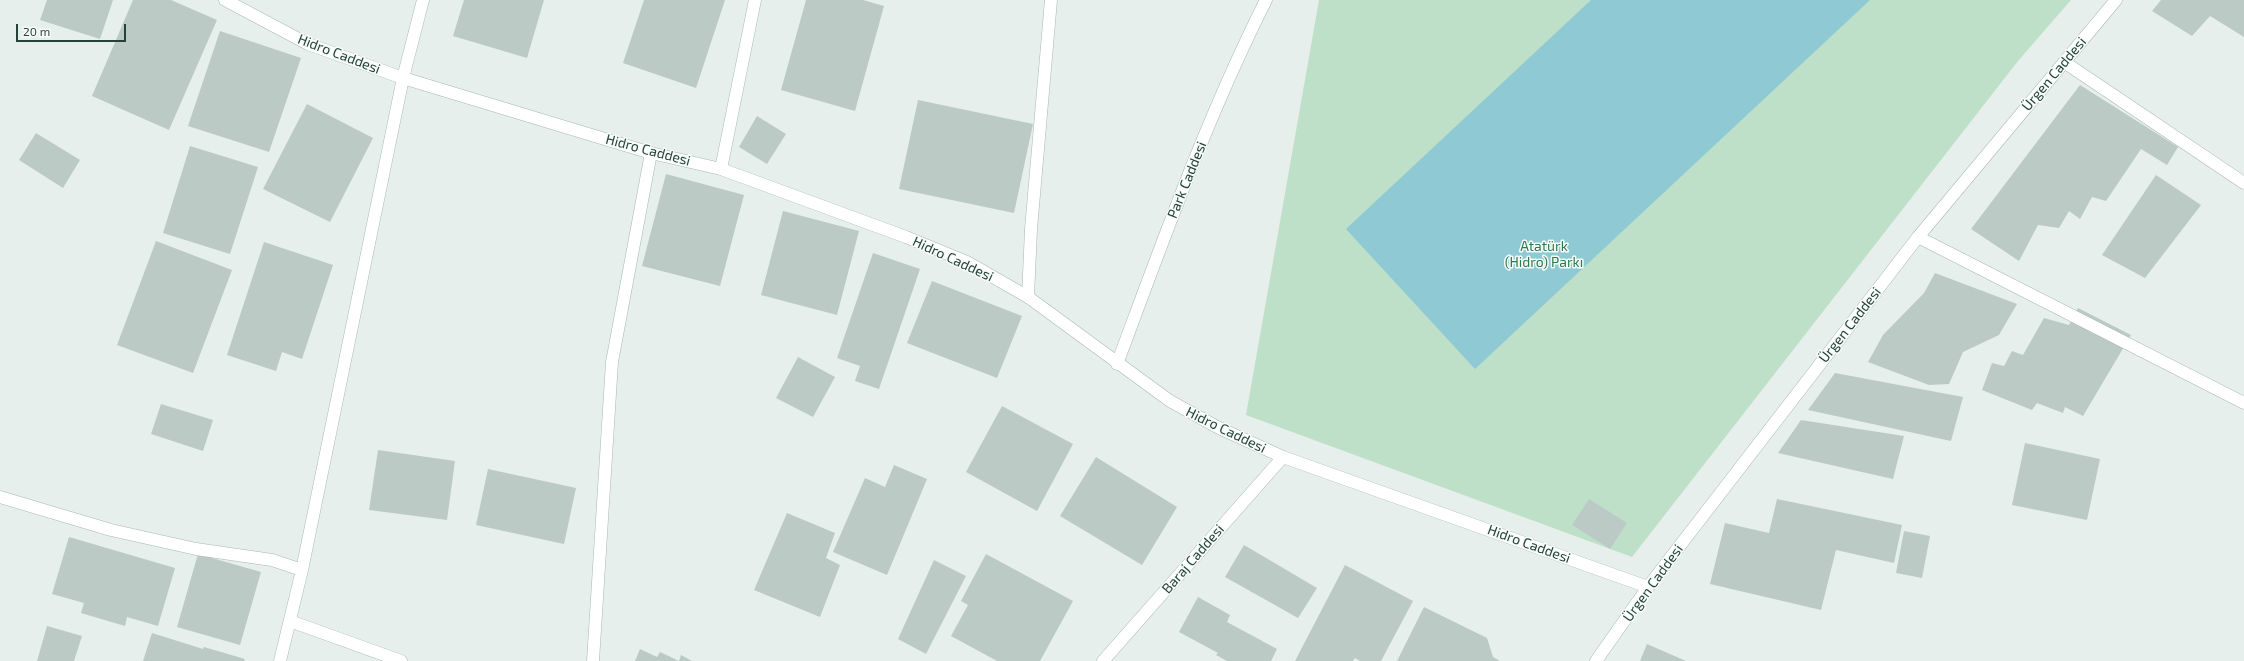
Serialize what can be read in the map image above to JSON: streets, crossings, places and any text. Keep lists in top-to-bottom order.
{
  "streets": {
    "street": [
      "Hidro Caddesi",
      "Ürgen Caddesi",
      "Park Caddesi",
      "Baraj Caddesi"
    ]
  },
  "crossings": [
    ["Hidro Caddesi", "Ürgen Caddesi"],
    ["Hidro Caddesi", "Park Caddesi"],
    ["Hidro Caddesi", "Baraj Caddesi"]
  ],
  "parks": ["Atatürk (Hidro) Parkı"],
  "scale_bar": "20 m"
}
